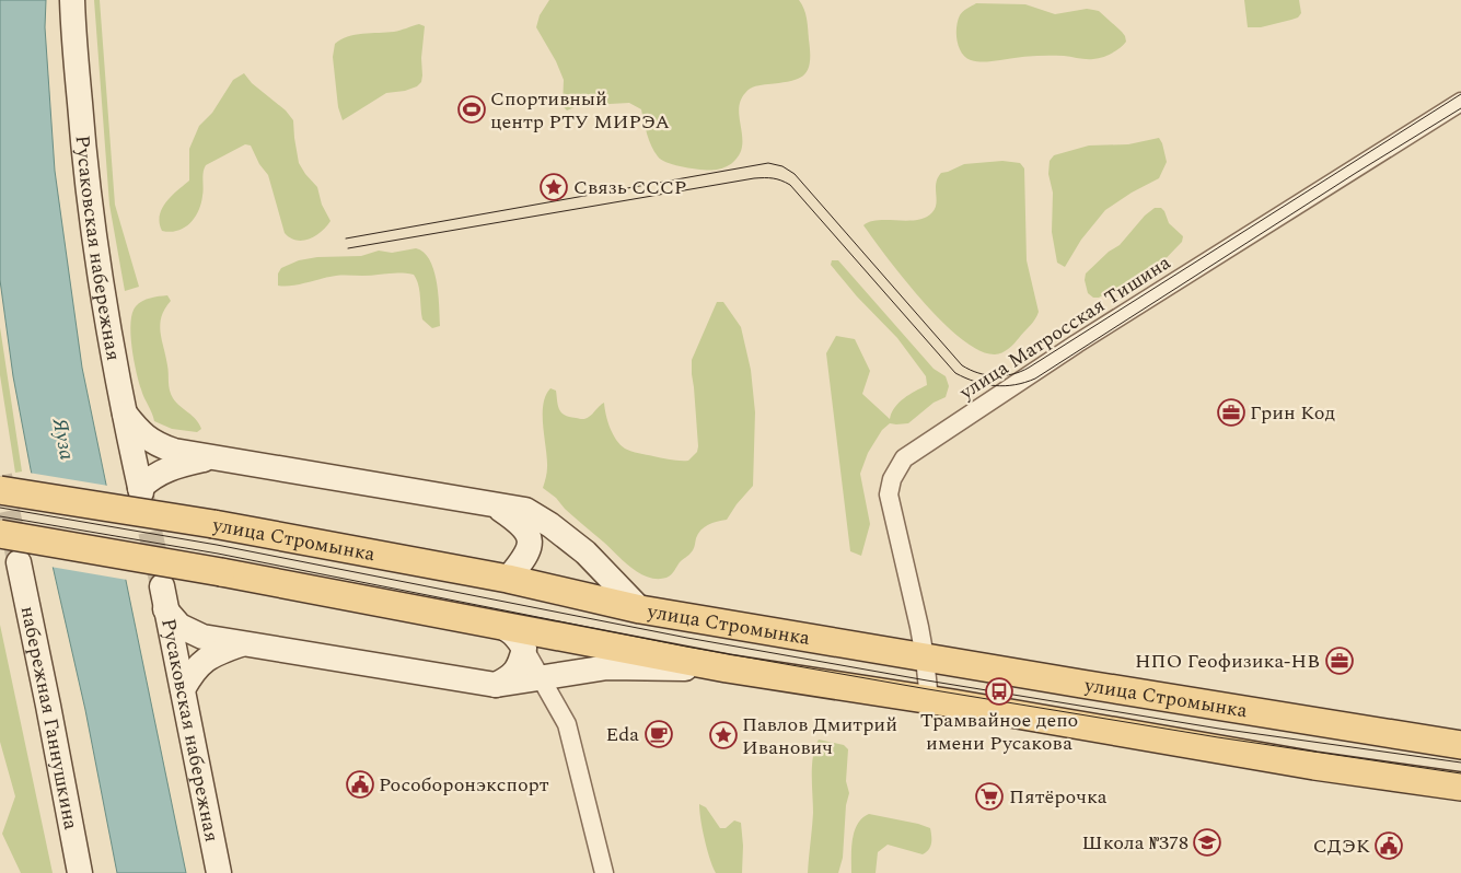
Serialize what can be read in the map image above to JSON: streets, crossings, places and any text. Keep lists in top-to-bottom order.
{
  "streets": {
    "main road": ["Русаковская набережная", "улица Стромынка", "набережная Ганнушкина"],
    "street": ["улица Матросская Тишина"]
  },
  "crossings": [
    ["улица Матросская Тишина", "улица Стромынка"]
  ],
  "water": ["Яуза"],
  "places": {
    "sports": ["Спортивный центр РТУ МИРЭА"],
    "place": ["Связь СССР", "Павлов Дмитрий Иванович"],
    "office": ["Грин Код", "НПО Геофизика-НВ"],
    "bus stop": ["Трамвайное депо имени Русакова"],
    "cafe": ["Eda"],
    "public building": ["Рособоронэкспорт", "СДЭК"],
    "supermarket": ["Пятёрочка"],
    "school or university": ["Школа №378"]
  }
}
